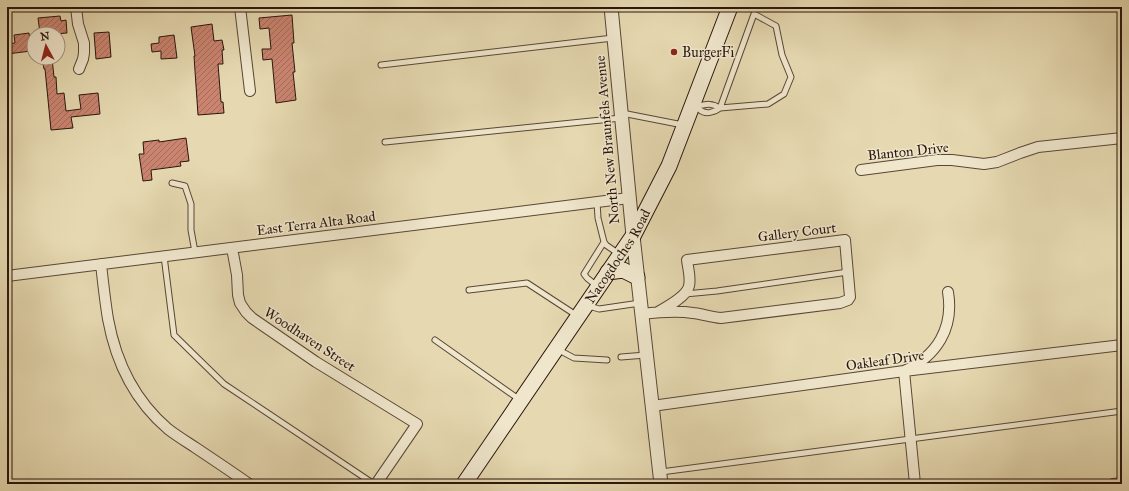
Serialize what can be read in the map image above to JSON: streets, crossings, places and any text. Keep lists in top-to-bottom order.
{
  "streets": {
    "main road": ["Nacogdoches Road"],
    "street": [
      "North New Braunfels Avenue",
      "Blanton Drive",
      "East Terra Alta Road",
      "Gallery Court",
      "Woodhaven Street",
      "Oakleaf Drive"
    ]
  },
  "crossings": [
    ["North New Braunfels Avenue", "East Terra Alta Road"],
    ["North New Braunfels Avenue", "Gallery Court"],
    ["North New Braunfels Avenue", "Nacogdoches Road"],
    ["North New Braunfels Avenue", "Oakleaf Drive"],
    ["East Terra Alta Road", "Woodhaven Street"]
  ],
  "places": ["BurgerFi"],
  "north": "top"
}
